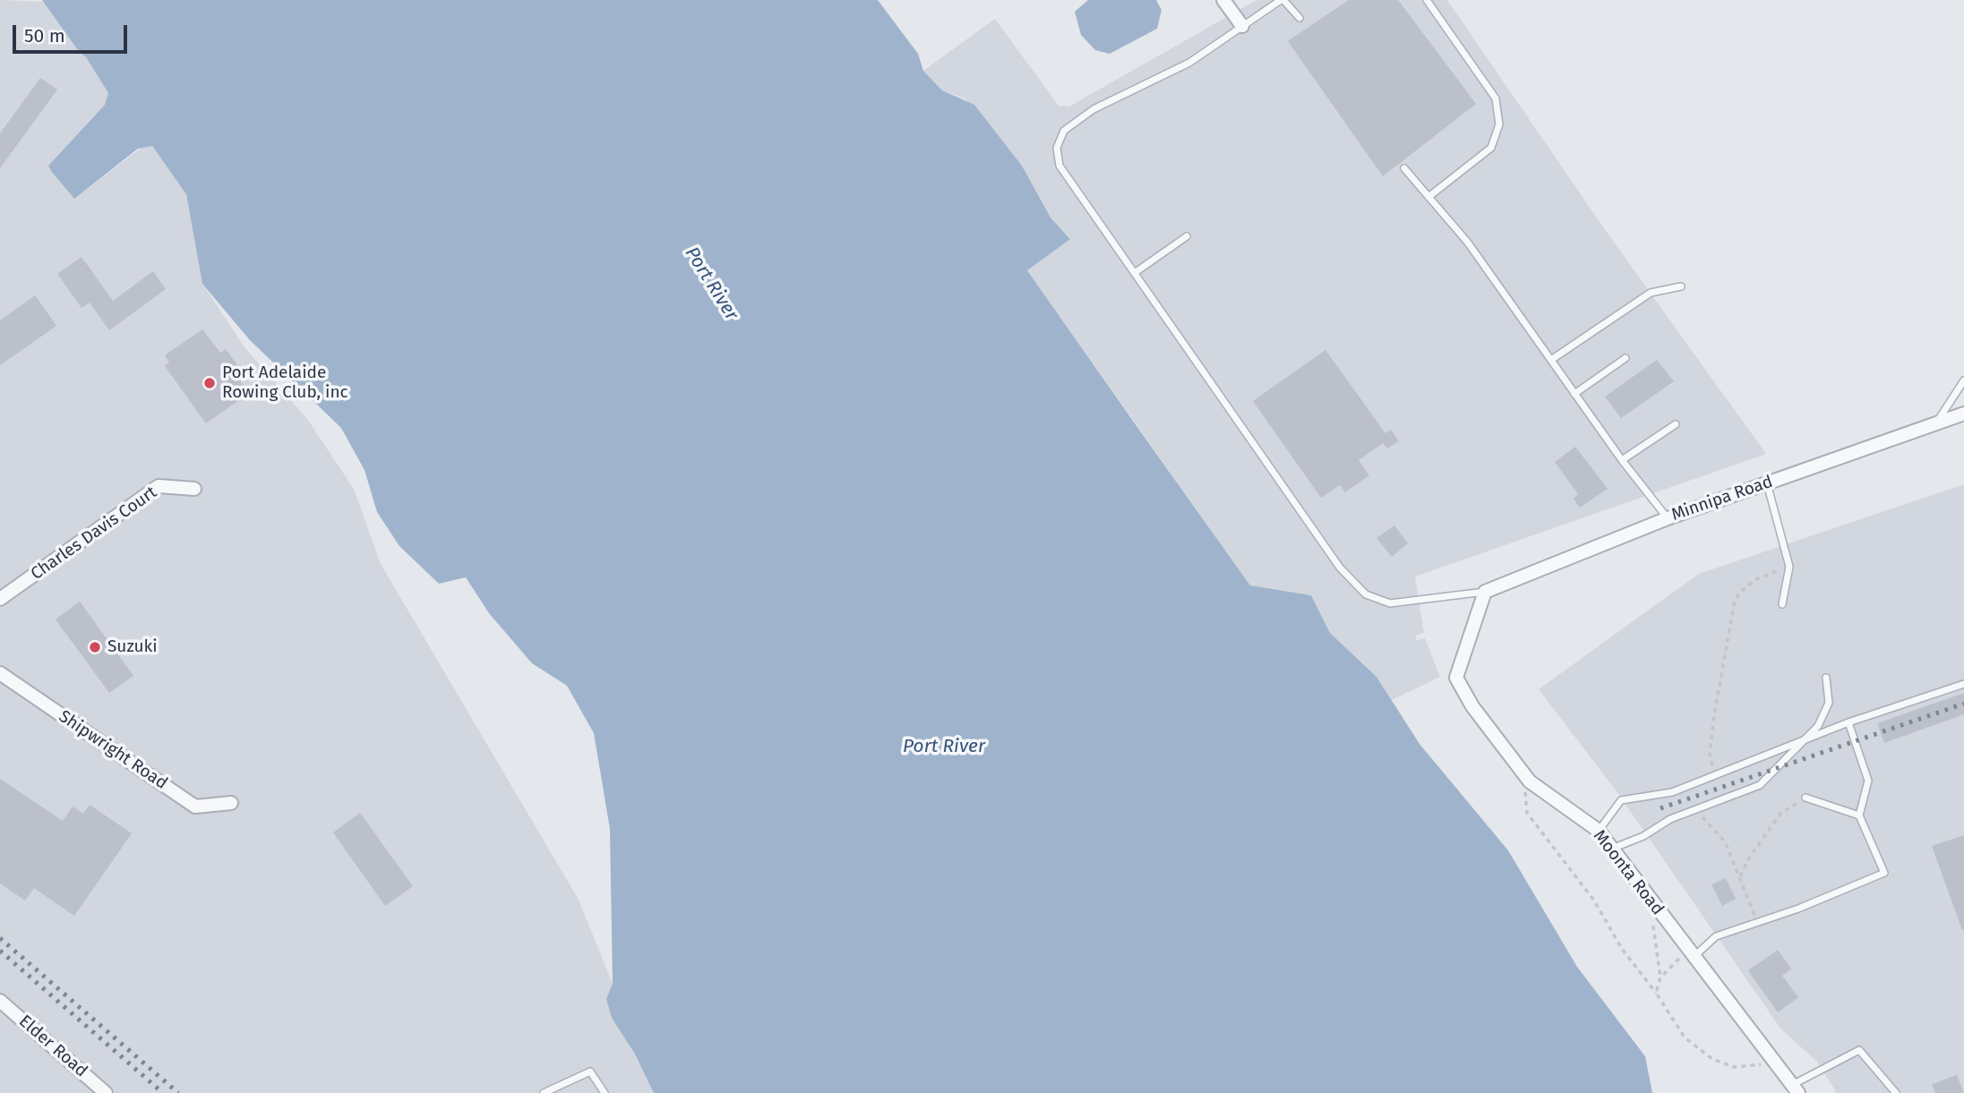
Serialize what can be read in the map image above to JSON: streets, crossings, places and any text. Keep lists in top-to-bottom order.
{
  "streets": {
    "street": [
      "Minnipa Road",
      "Charles Davis Court",
      "Shipwright Road",
      "Moonta Road",
      "Elder Road"
    ]
  },
  "crossings": [
    ["Minnipa Road", "Moonta Road"]
  ],
  "water": ["Port River"],
  "places": ["Port Adelaide Rowing Club, inc", "Suzuki"],
  "scale_bar": "50 m"
}
